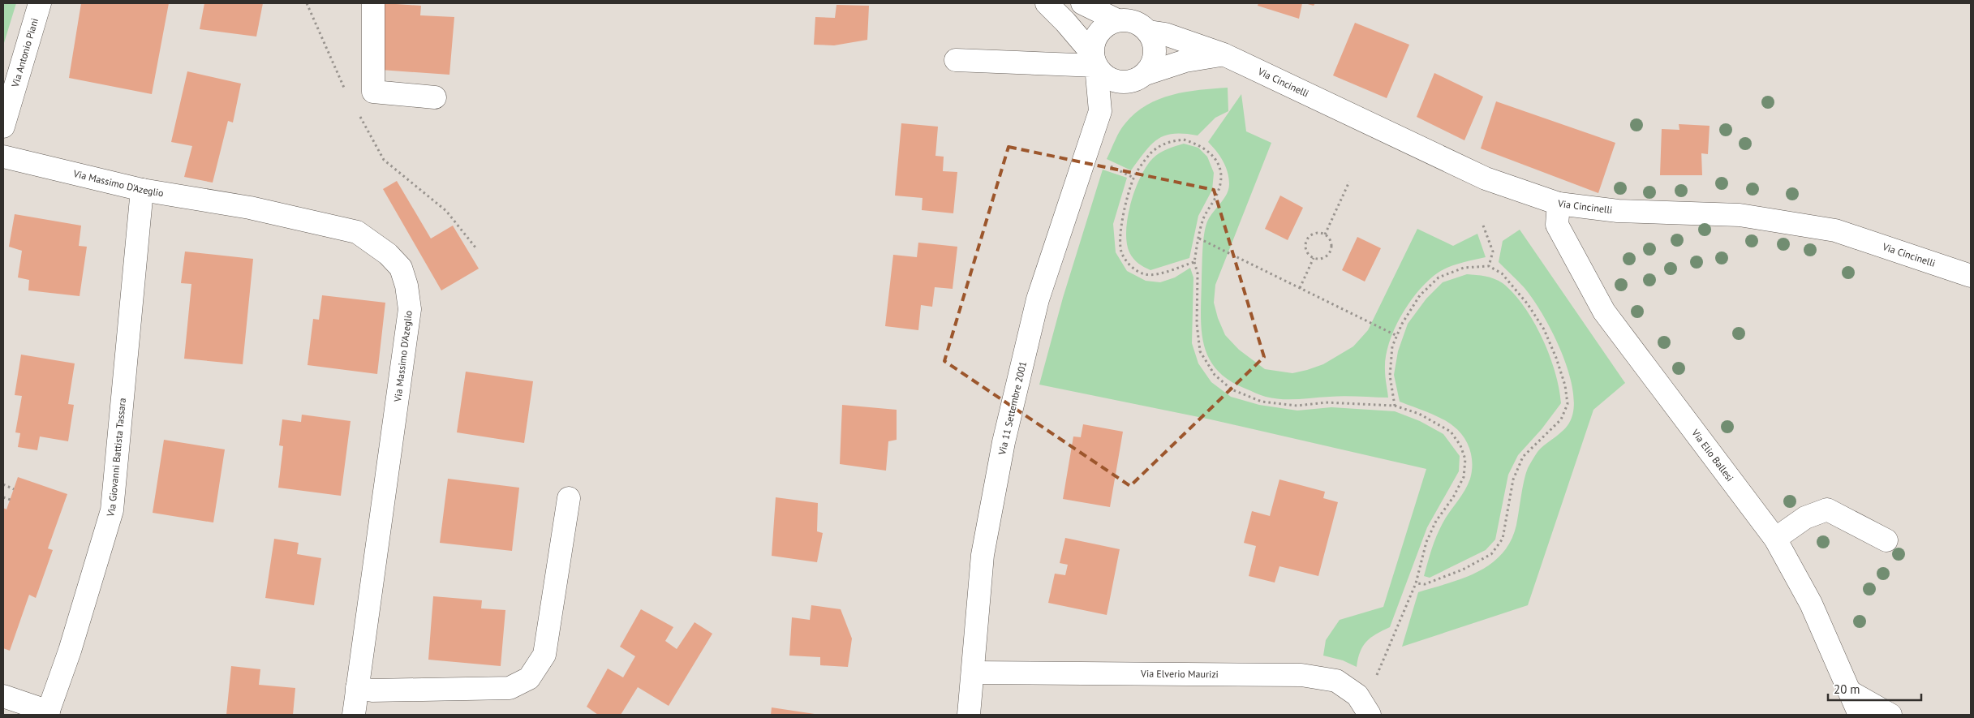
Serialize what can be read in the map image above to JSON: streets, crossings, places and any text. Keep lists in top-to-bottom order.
{
  "streets": {
    "street": [
      "Via Antonio Piani",
      "Via Cincinelli",
      "Via Massimo D'Azeglio",
      "Via 11 Settembre 2001",
      "Via Elio Ballesi",
      "Via Giovanni Battista Tassara",
      "Via Elverio Maurizi"
    ]
  },
  "crossings": [
    ["Via Cincinelli", "Via 11 Settembre 2001"],
    ["Via Cincinelli", "Via Elio Ballesi"],
    ["Via Massimo D'Azeglio", "Via Giovanni Battista Tassara"],
    ["Via 11 Settembre 2001", "Via Elverio Maurizi"]
  ],
  "scale_bar": "20 m"
}
